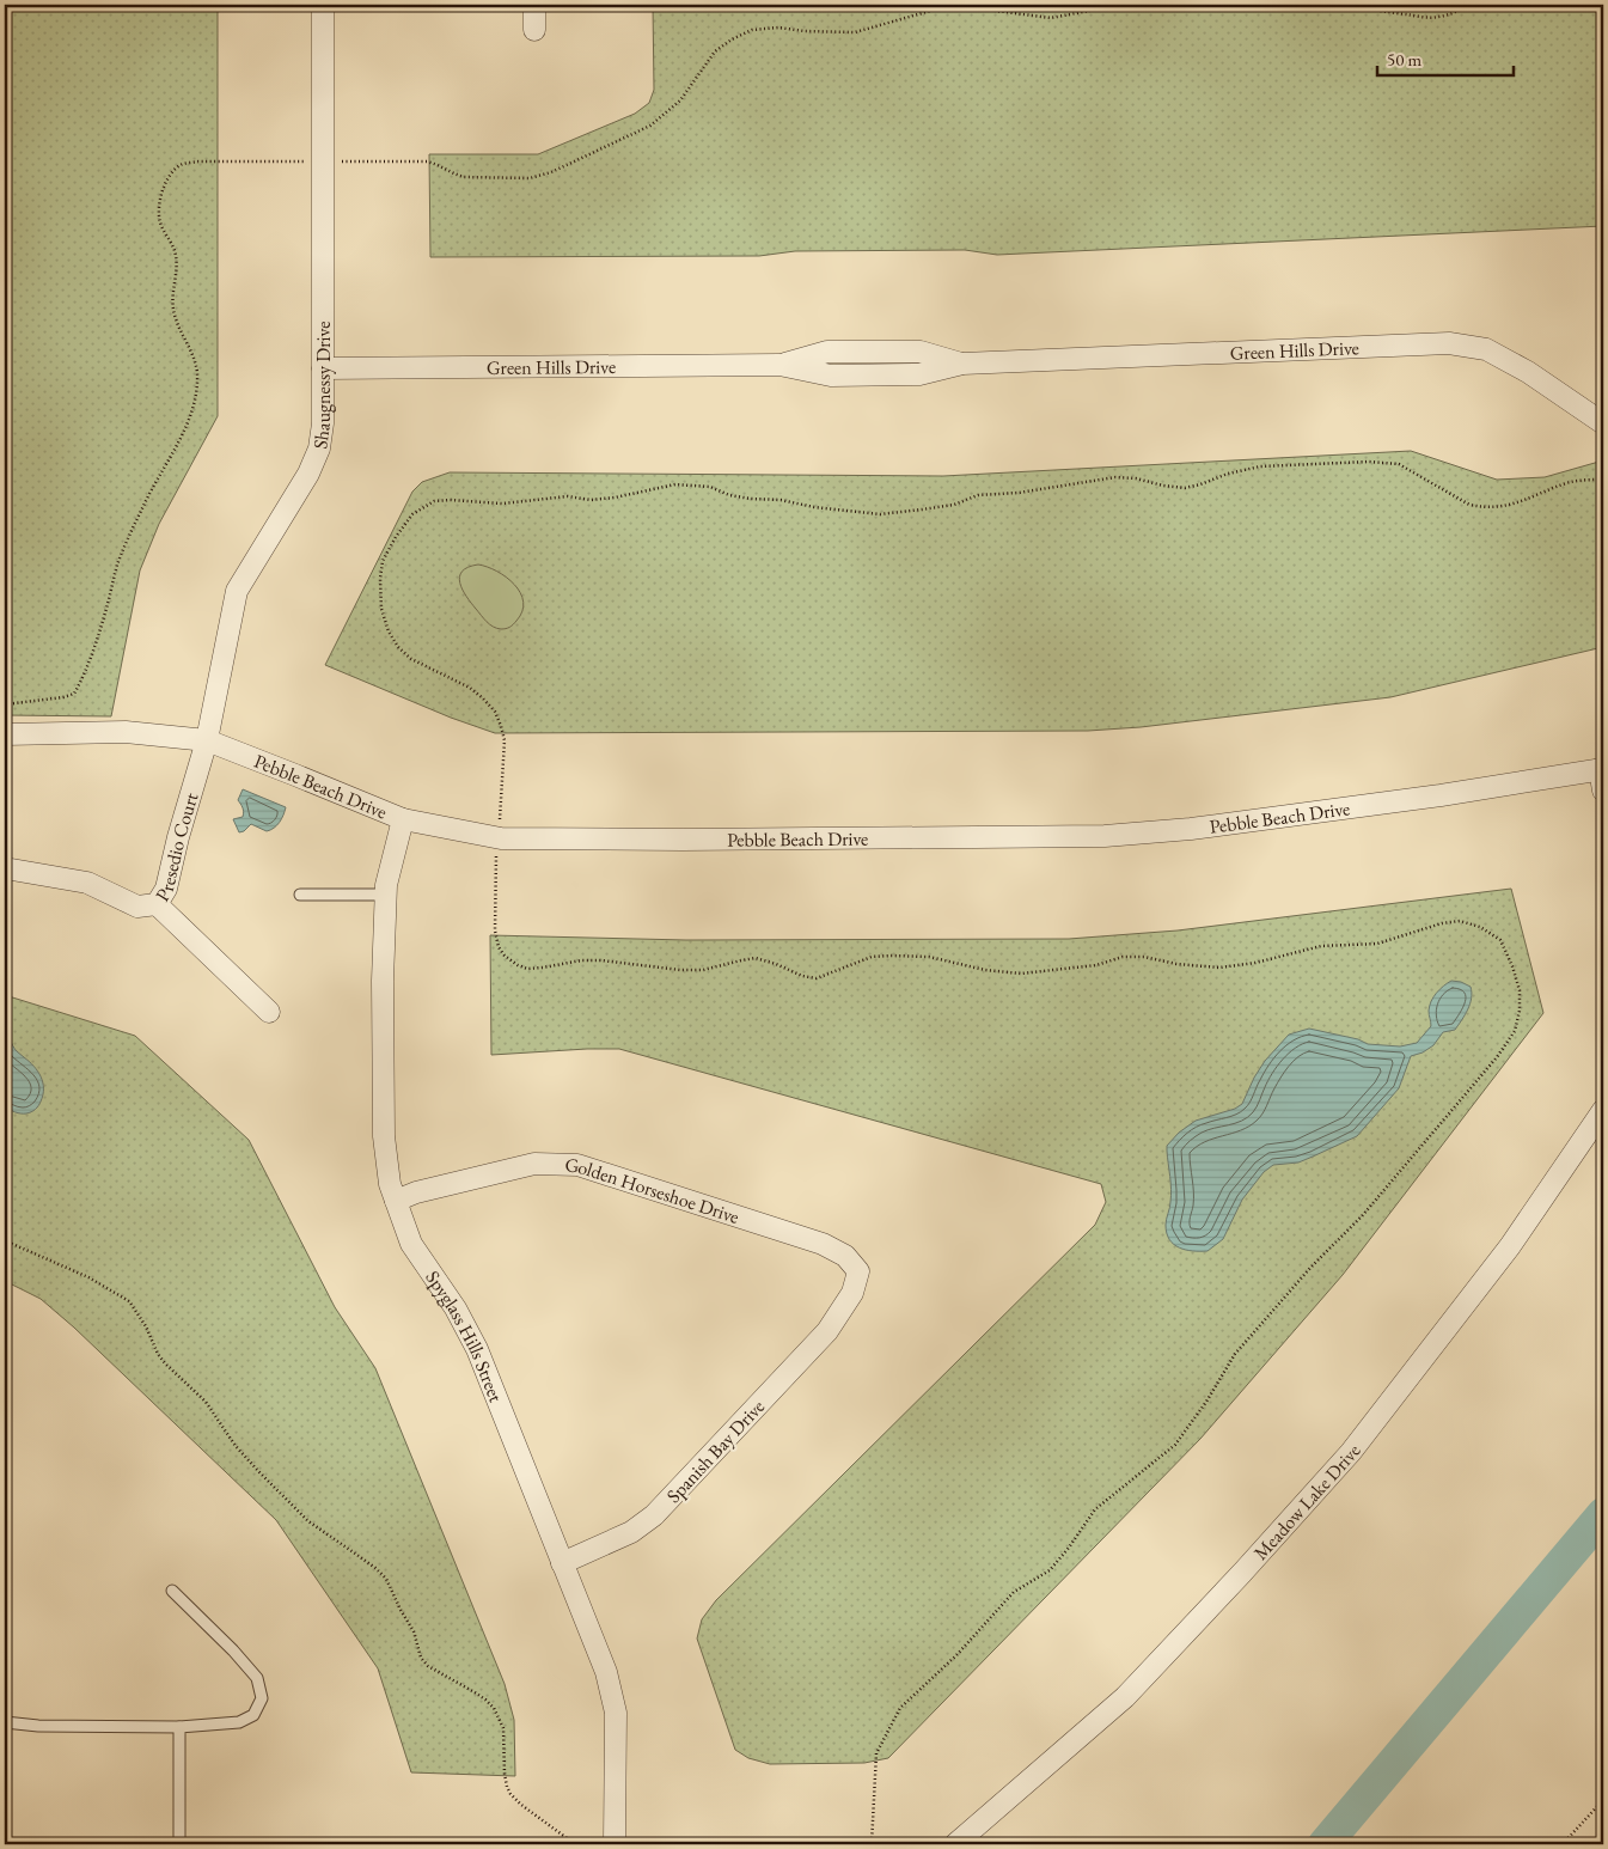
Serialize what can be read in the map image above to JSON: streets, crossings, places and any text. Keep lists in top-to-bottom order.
{
  "streets": {
    "street": [
      "Green Hills Drive",
      "Shaugnessy Drive",
      "Pebble Beach Drive",
      "Presedio Court",
      "Golden Horseshoe Drive",
      "Spyglass Hills Street",
      "Spanish Bay Drive",
      "Meadow Lake Drive"
    ]
  },
  "crossings": [
    ["Green Hills Drive", "Shaugnessy Drive"],
    ["Shaugnessy Drive", "Pebble Beach Drive"],
    ["Shaugnessy Drive", "Presedio Court"],
    ["Pebble Beach Drive", "Presedio Court"],
    ["Pebble Beach Drive", "Spyglass Hills Street"],
    ["Golden Horseshoe Drive", "Spyglass Hills Street"],
    ["Golden Horseshoe Drive", "Spanish Bay Drive"],
    ["Spyglass Hills Street", "Spanish Bay Drive"]
  ],
  "scale_bar": "50 m"
}
